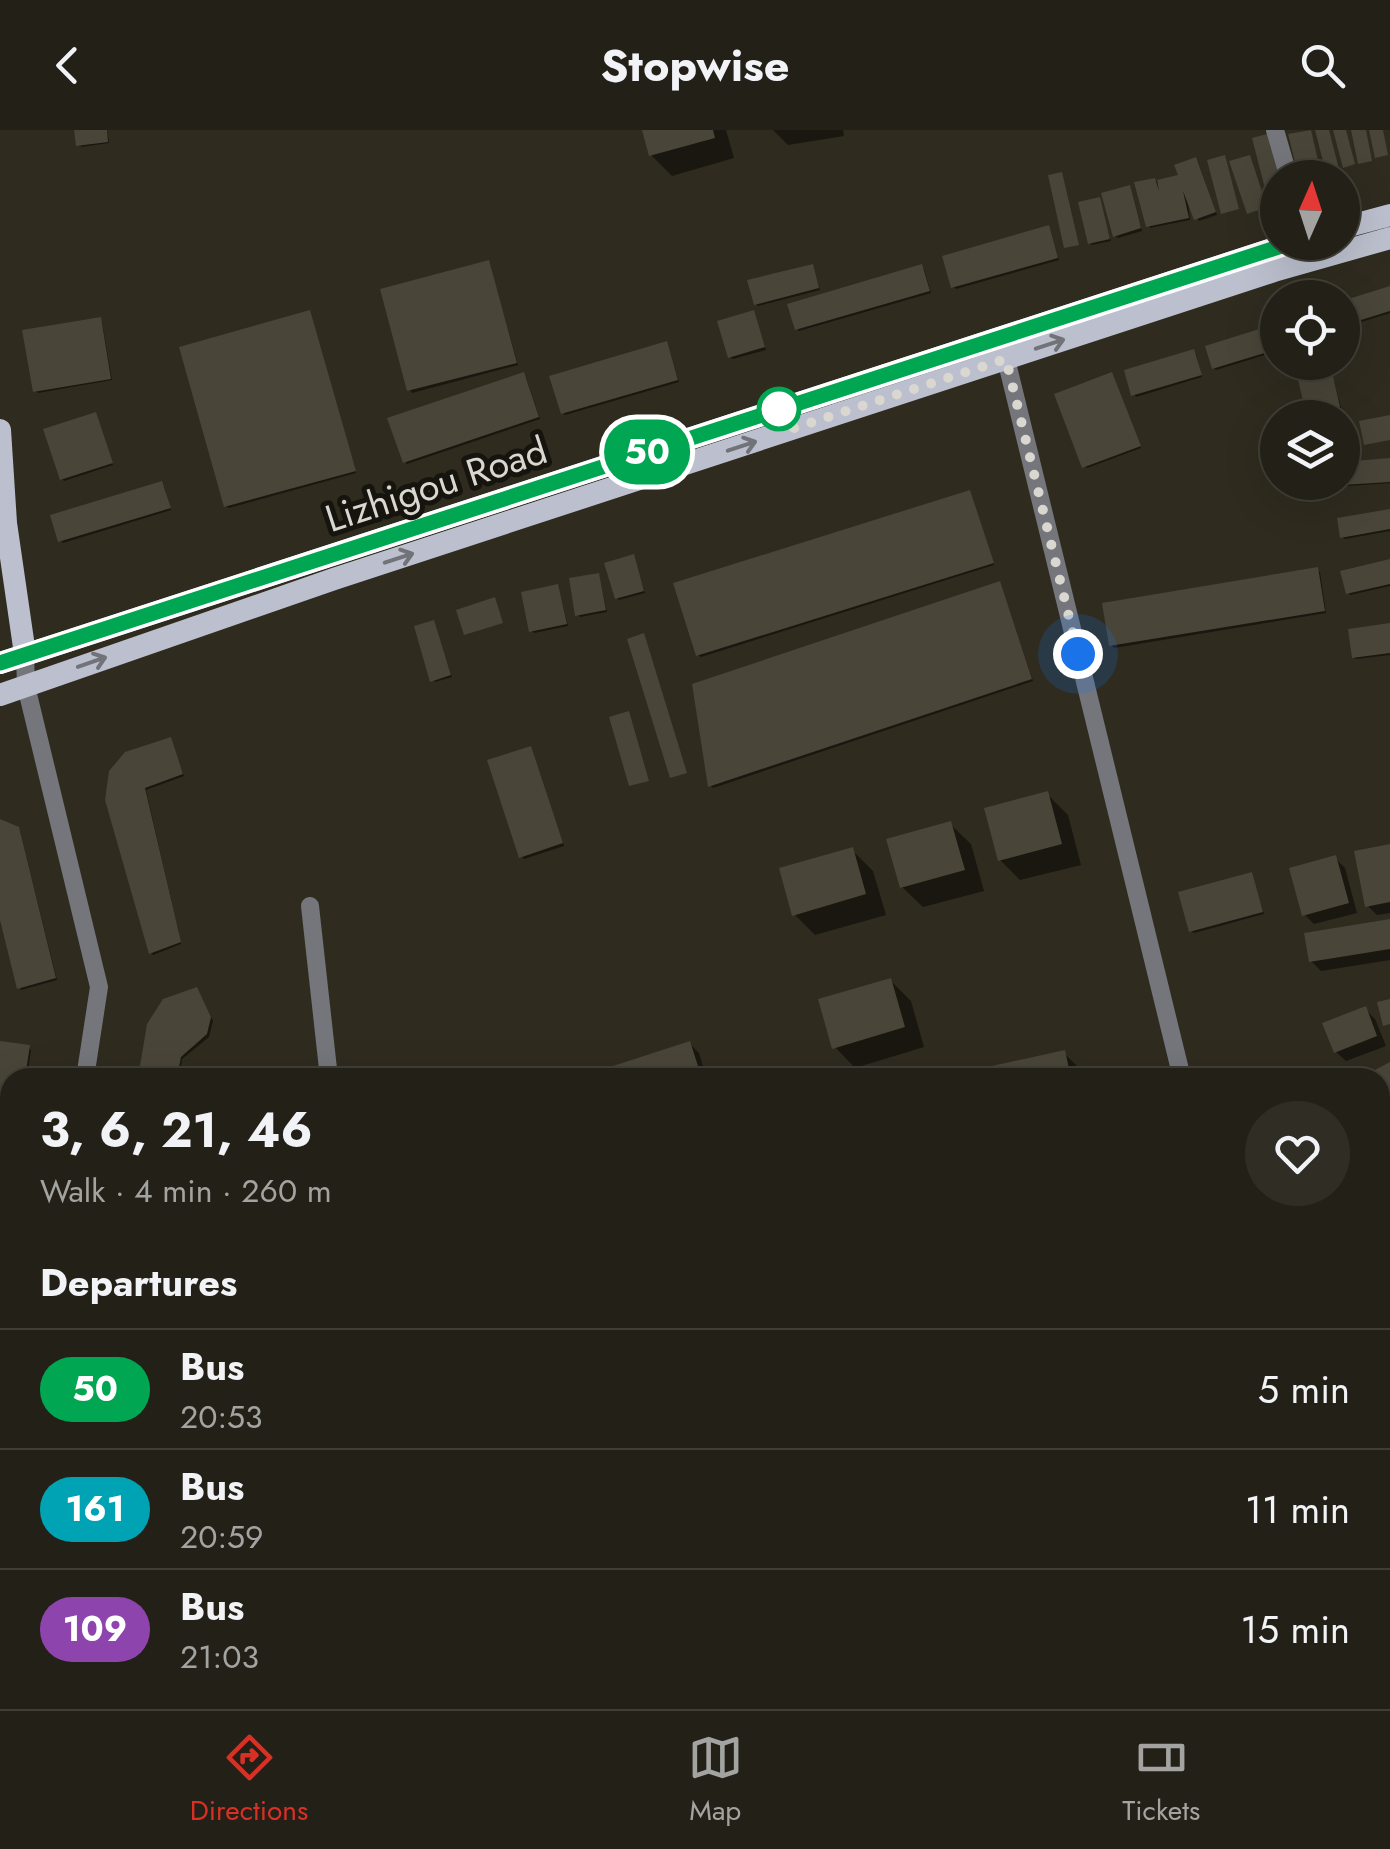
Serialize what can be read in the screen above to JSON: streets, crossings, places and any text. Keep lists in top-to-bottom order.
{
  "streets": {
    "main road": ["Lizhigou Road"]
  },
  "lines": ["bus line 50"],
  "north": "top",
  "page": {
    "header": "Stopwise",
    "on_map": "50",
    "heading": [
      ["3, 6, 21, 46", "Walk · 4 min · 260 m"],
      "Departures"
    ],
    "list": [
      {
        "mark": "50",
        "name": "Bus",
        "note": "20:53",
        "value": "5 min"
      },
      {
        "mark": "161",
        "name": "Bus",
        "note": "20:59",
        "value": "11 min"
      },
      {
        "mark": "109",
        "name": "Bus",
        "note": "21:03",
        "value": "15 min"
      }
    ],
    "tabs": ["Directions", "Map", "Tickets"]
  }
}
